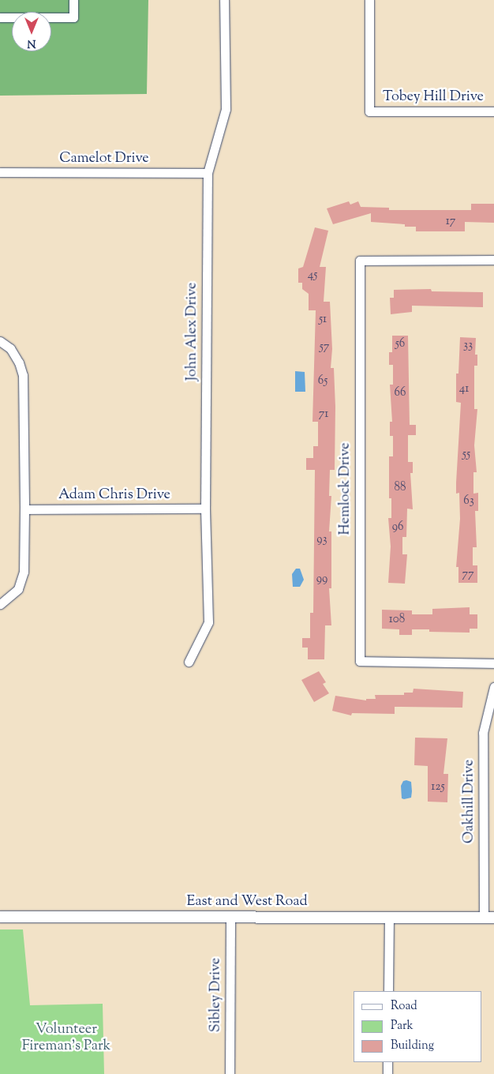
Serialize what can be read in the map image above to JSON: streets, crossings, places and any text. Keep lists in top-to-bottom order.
{
  "streets": {
    "street": [
      "Tobey Hill Drive",
      "Camelot Drive",
      "John Alex Drive",
      "Hemlock Drive",
      "Adam Chris Drive",
      "Oakhill Drive",
      "East and West Road",
      "Sibley Drive"
    ]
  },
  "crossings": [
    ["Camelot Drive", "John Alex Drive"],
    ["John Alex Drive", "Adam Chris Drive"],
    ["Oakhill Drive", "East and West Road"],
    ["East and West Road", "Sibley Drive"]
  ],
  "parks": ["Volunteer Fireman's Park"],
  "house_numbers": [
    "17",
    "45",
    "51",
    "56",
    "33",
    "57",
    "65",
    "41",
    "66",
    "71",
    "55",
    "88",
    "63",
    "96",
    "93",
    "77",
    "99",
    "108",
    "125"
  ],
  "legend": ["Road", "Park", "Building"],
  "north": "bottom"
}
